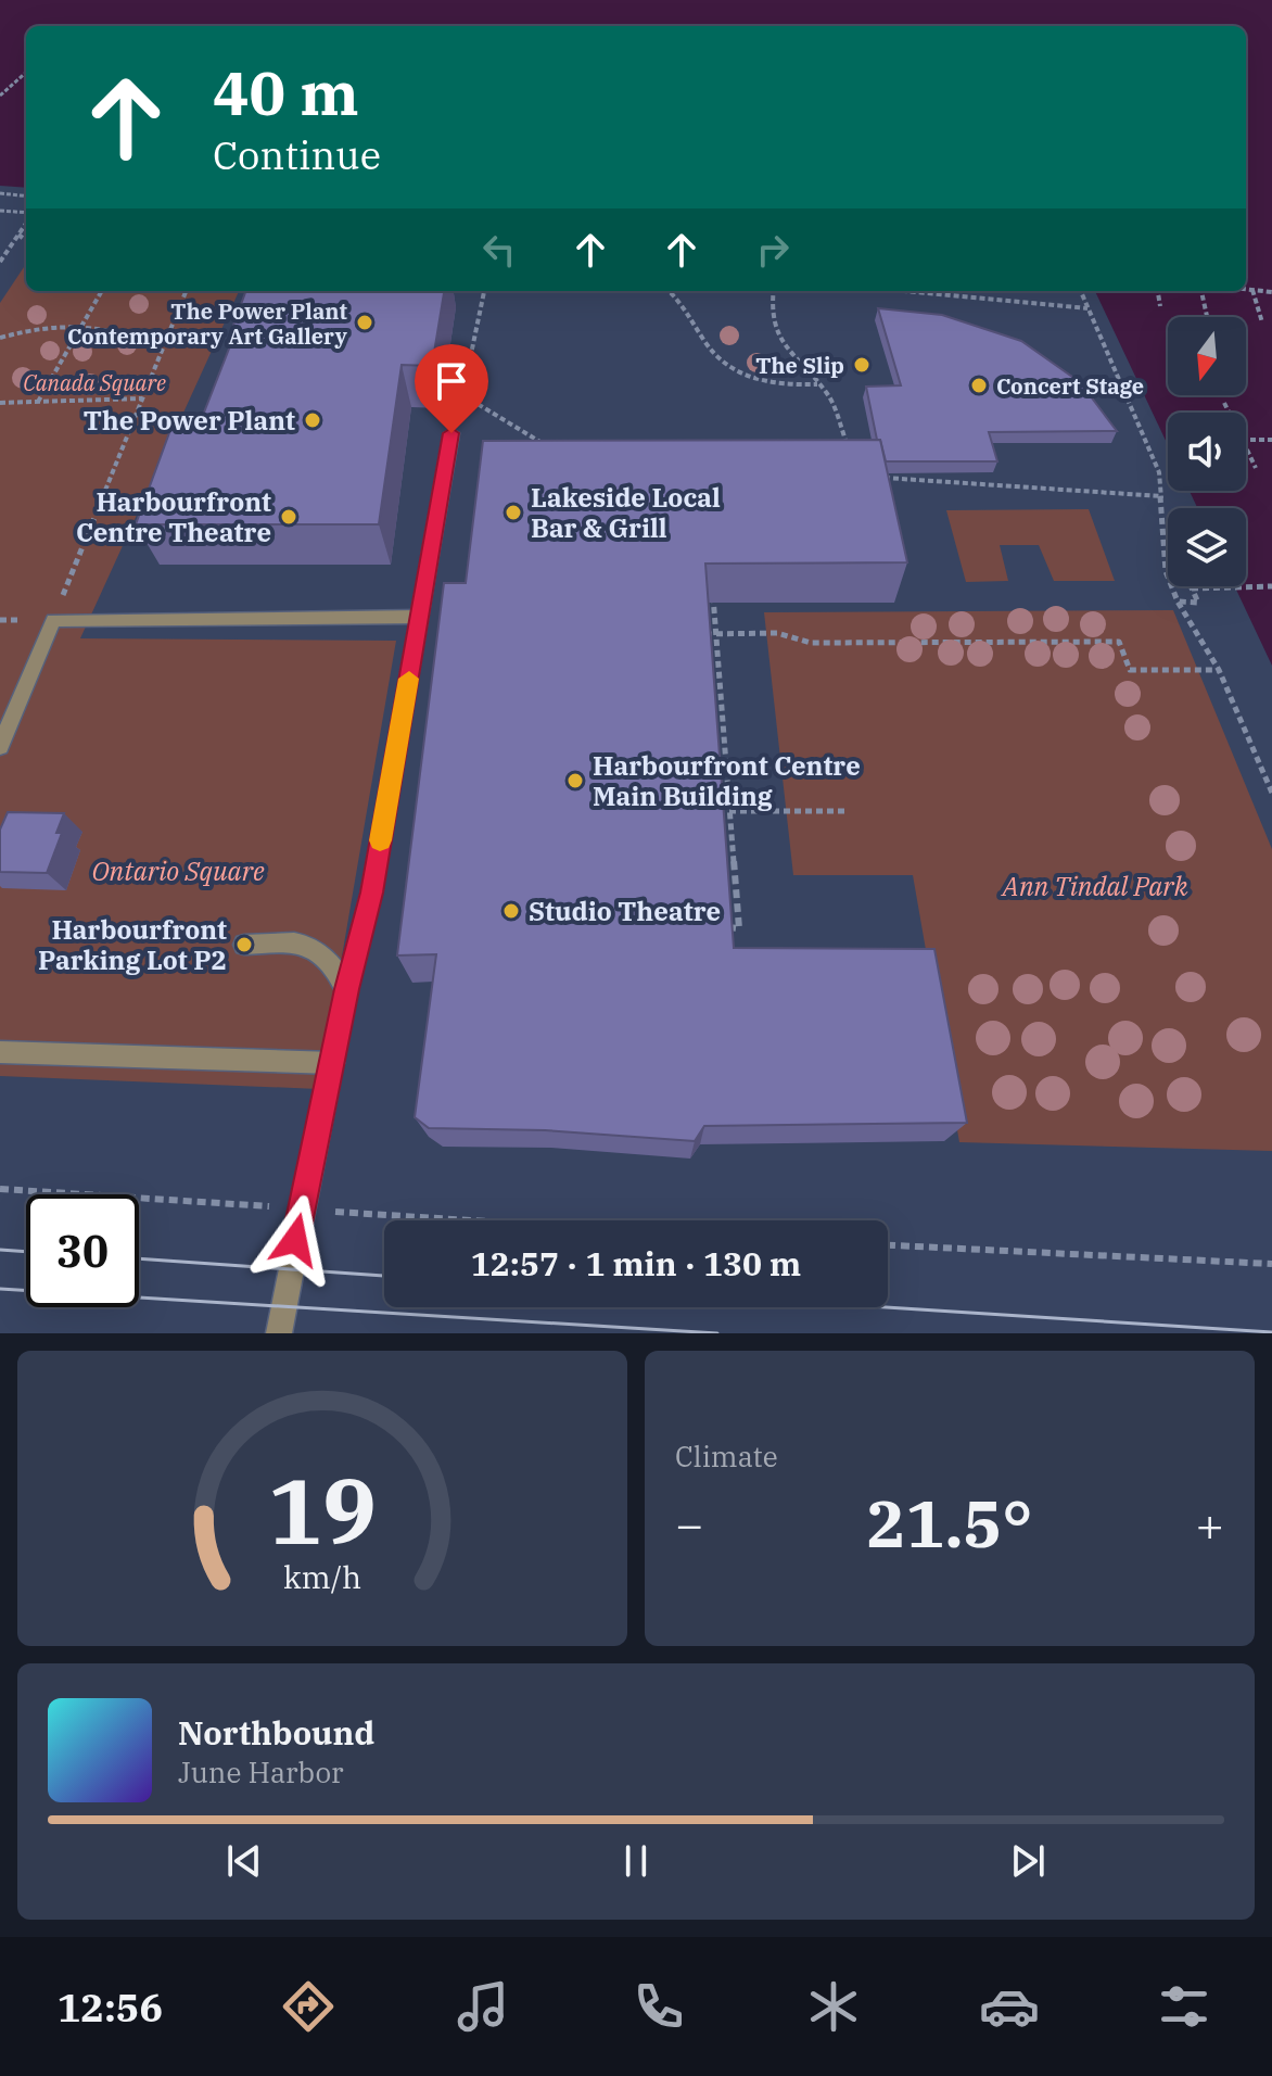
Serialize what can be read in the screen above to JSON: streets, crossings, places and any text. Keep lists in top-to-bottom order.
{
  "parks": ["Canada Square", "Ontario Square", "Ann Tindal Park"],
  "places": [
    "The Power Plant Contemporary Art Gallery",
    "The Slip",
    "Concert Stage",
    "The Power Plant",
    "Lakeside Local Bar & Grill",
    "Harbourfront Centre Theatre",
    "Harbourfront Centre Main Building",
    "Studio Theatre",
    "Harbourfront Parking Lot P2"
  ],
  "north": "bottom",
  "page": {
    "turn": ["40 m", "Continue"],
    "limit": "30",
    "trip": "12:57 · 1 min · 130 m",
    "tile": "Climate",
    "heat": ["−", "21.5°", "+"],
    "song": ["Northbound", "June Harbor"],
    "tabs": "12:56",
    "gauge": ["19", "km/h"]
  }
}
